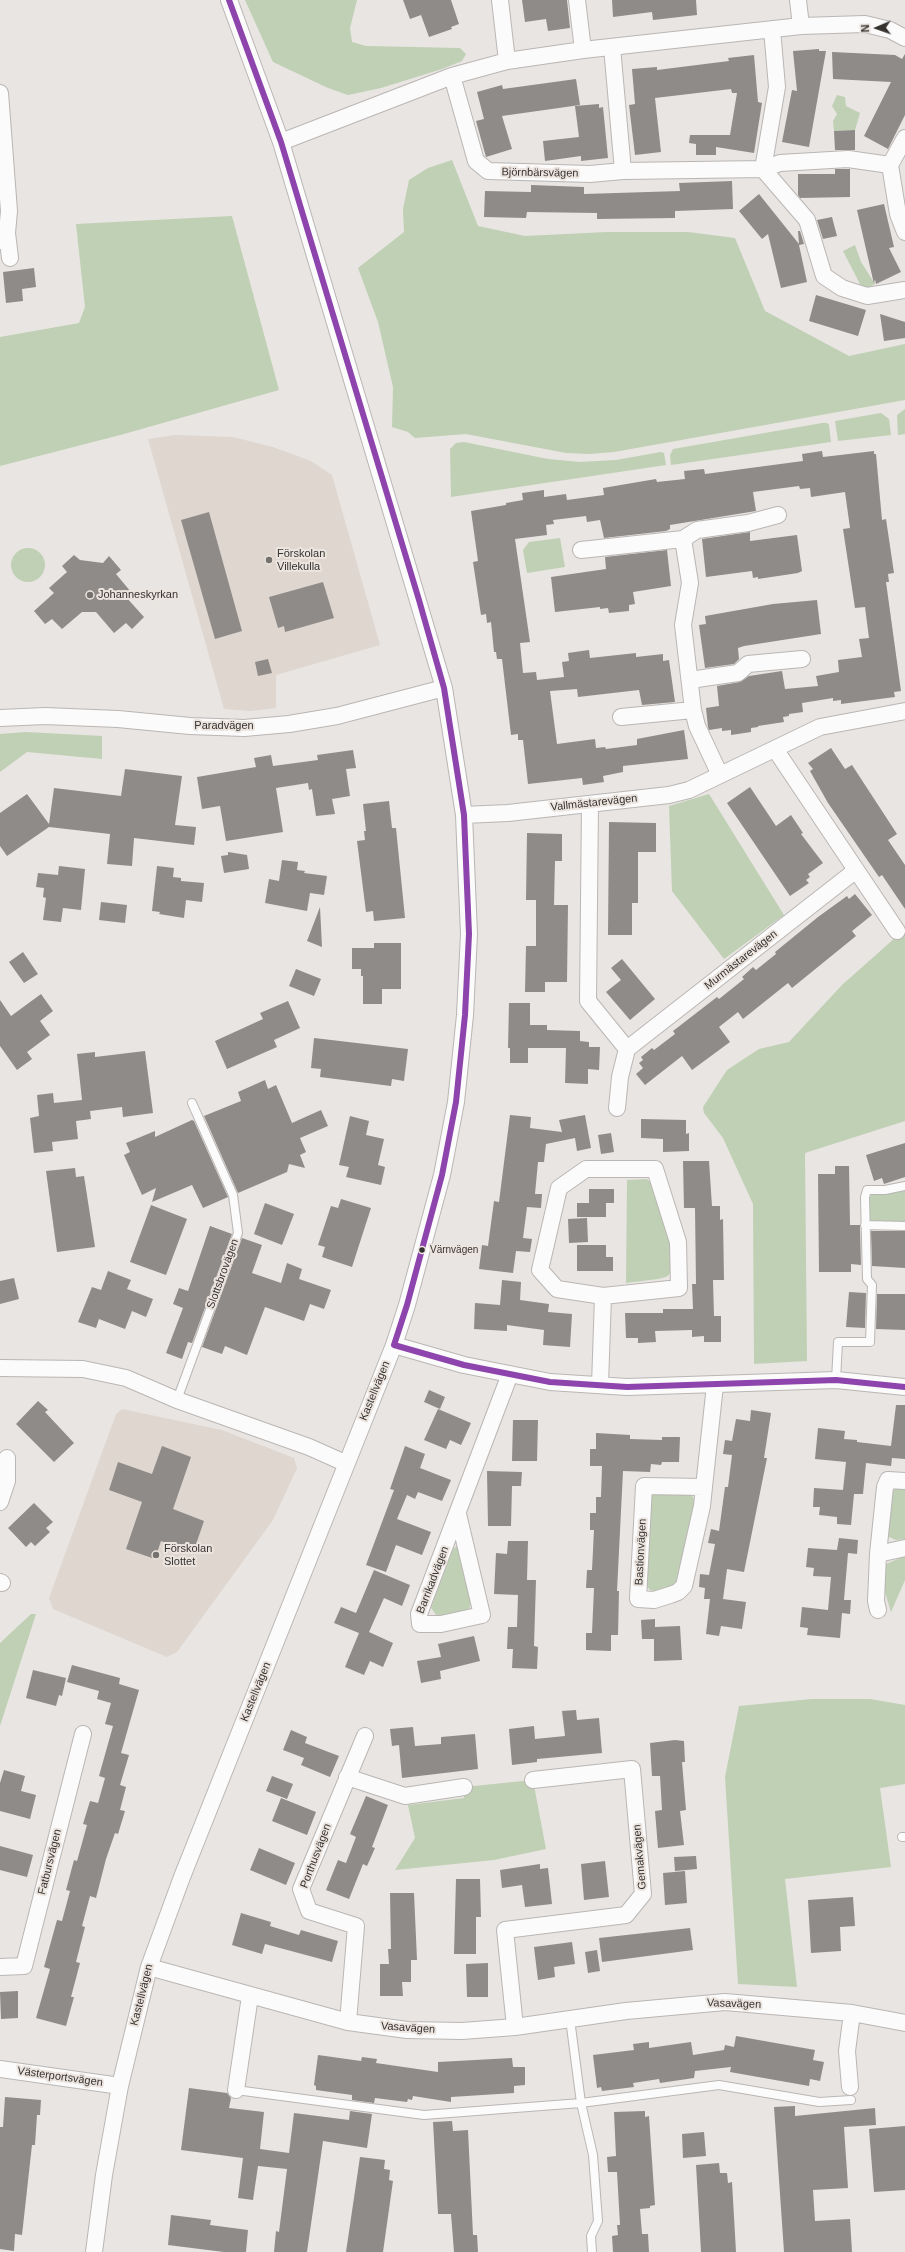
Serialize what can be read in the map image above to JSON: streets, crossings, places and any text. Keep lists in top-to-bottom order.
{
  "streets": {
    "street": [
      "Björnbärsvägen",
      "Paradvägen",
      "Vallmästarevägen",
      "Murmästarevägen",
      "Kastellvägen",
      "Bastionvägen",
      "Barrikadvägen",
      "Porthusvägen",
      "Gemakvägen",
      "Fatbursvägen",
      "Vasavägen",
      "Västerportsvägen"
    ],
    "lane": ["Slottsbrovägen"]
  },
  "crossings": [
    ["Paradvägen", "Kastellvägen"],
    ["Vallmästarevägen", "Kastellvägen"],
    ["Kastellvägen", "Vasavägen"],
    ["Kastellvägen", "Västerportsvägen"],
    ["Porthusvägen", "Vasavägen"],
    ["Gemakvägen", "Vasavägen"]
  ],
  "places": [
    "Förskolan Villekulla",
    "Johanneskyrkan",
    "Värnvägen",
    "Förskolan Slottet"
  ],
  "north": "left"
}
